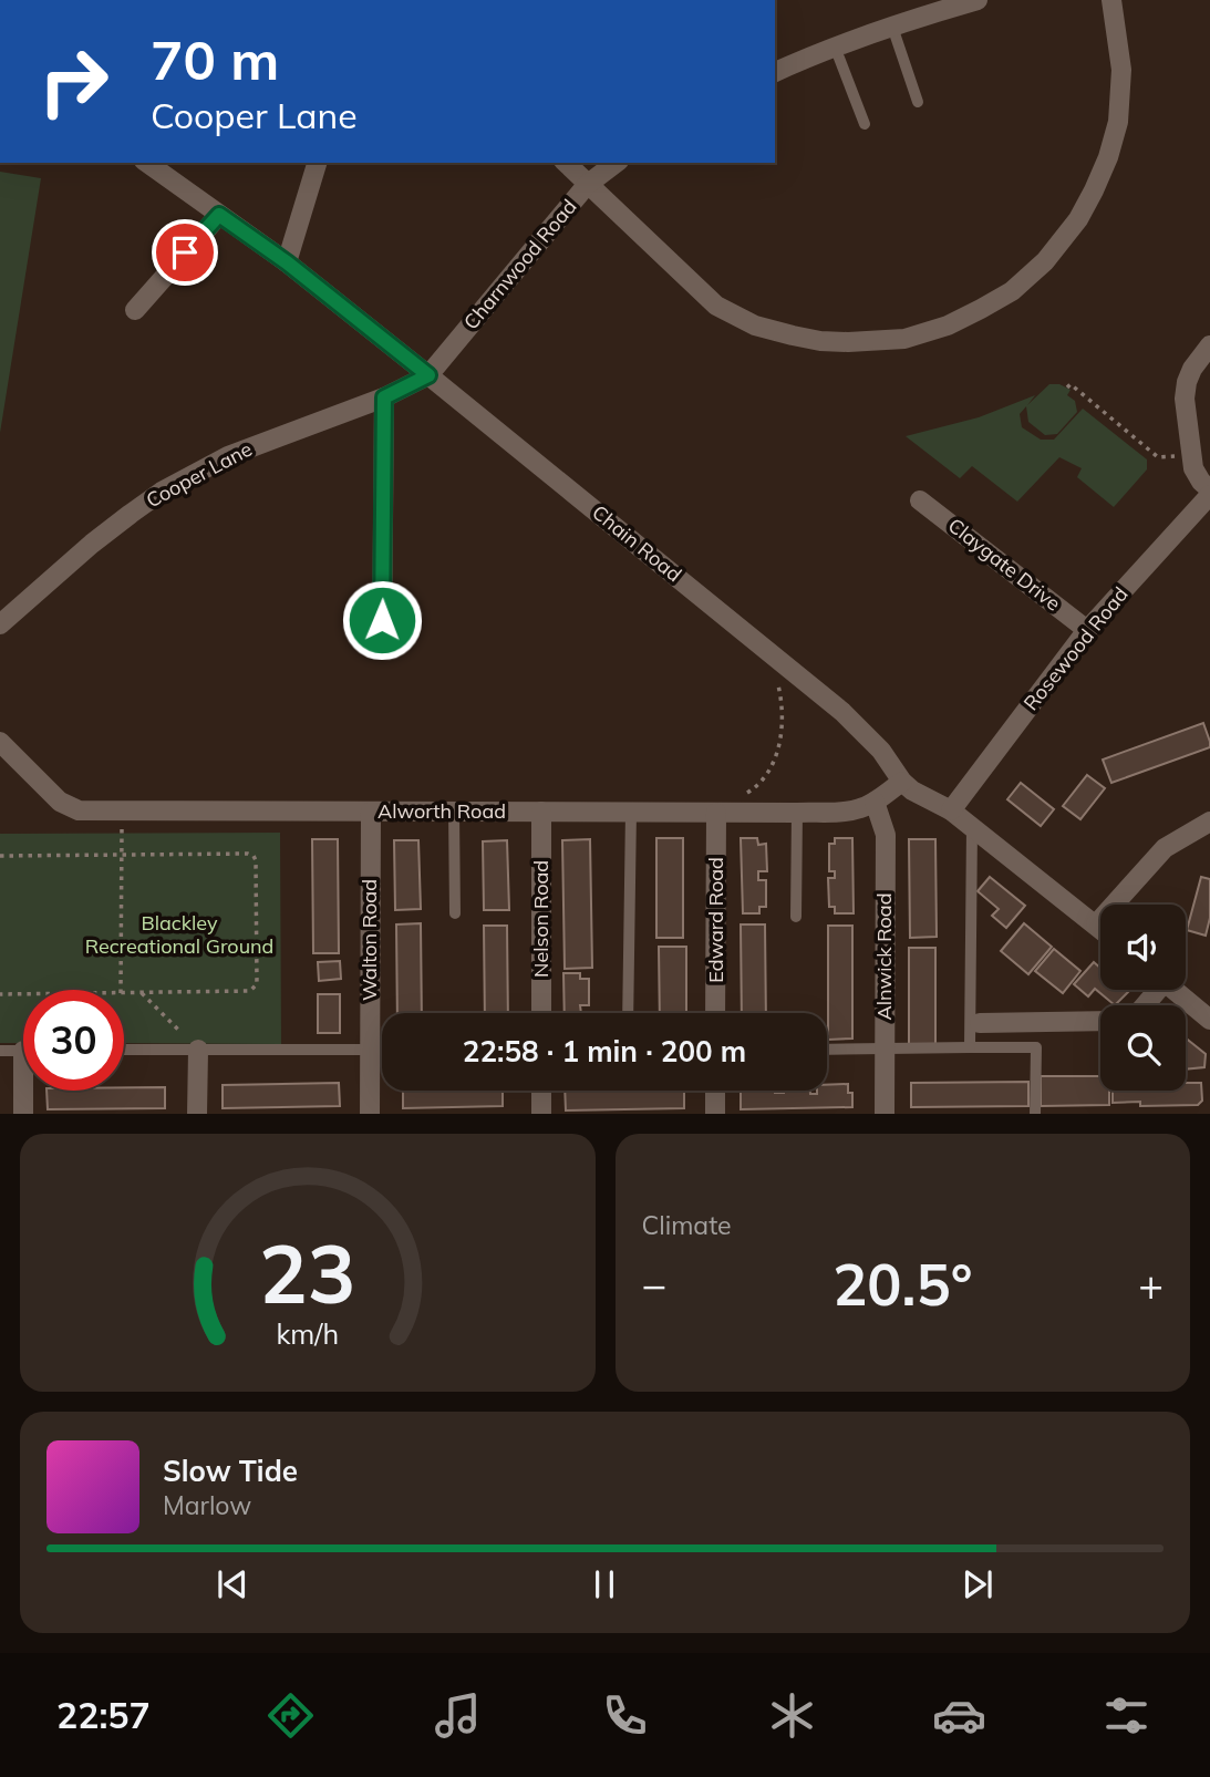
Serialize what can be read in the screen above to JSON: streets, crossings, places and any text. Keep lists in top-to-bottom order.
{
  "streets": {
    "street": [
      "Charnwood Road",
      "Cooper Lane",
      "Chain Road",
      "Claygate Drive",
      "Rosewood Road",
      "Alworth Road",
      "Nelson Road",
      "Edward Road",
      "Walton Road",
      "Alnwick Road"
    ]
  },
  "crossings": [
    ["Charnwood Road", "Cooper Lane"],
    ["Charnwood Road", "Chain Road"],
    ["Cooper Lane", "Chain Road"],
    ["Chain Road", "Rosewood Road"],
    ["Chain Road", "Alworth Road"],
    ["Claygate Drive", "Rosewood Road"],
    ["Alworth Road", "Nelson Road"],
    ["Alworth Road", "Edward Road"],
    ["Alworth Road", "Walton Road"],
    ["Alworth Road", "Alnwick Road"]
  ],
  "parks": ["Blackley Recreational Ground"],
  "page": {
    "turn": ["70 m", "Cooper Lane"],
    "limit": "30",
    "trip": "22:58 · 1 min · 200 m",
    "tile": "Climate",
    "heat": ["−", "20.5°", "+"],
    "song": ["Slow Tide", "Marlow"],
    "tabs": "22:57",
    "gauge": ["23", "km/h"]
  }
}
